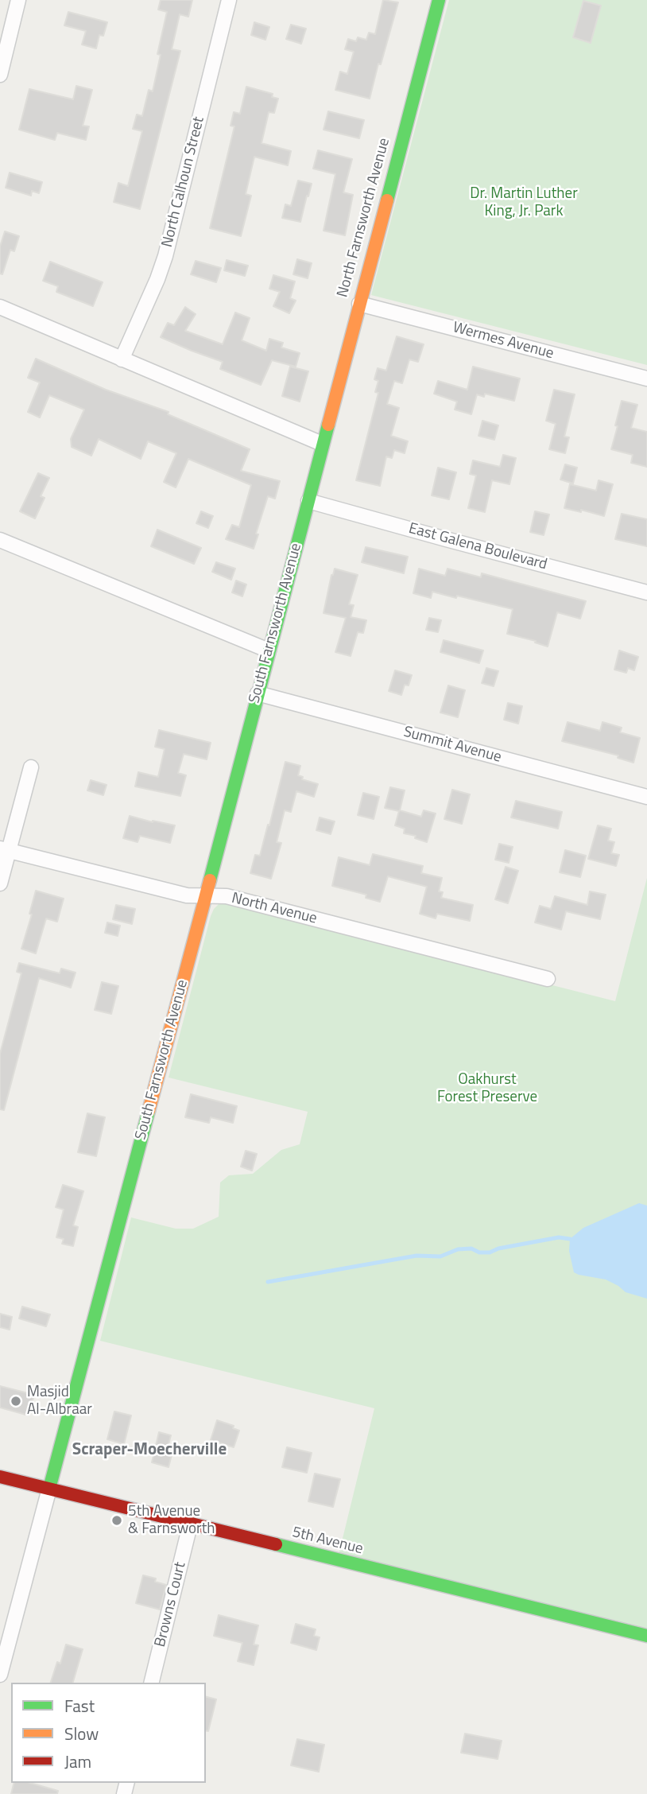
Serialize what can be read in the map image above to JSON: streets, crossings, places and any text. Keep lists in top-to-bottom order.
{
  "streets": {
    "street": [
      "North Calhoun Street",
      "North Farnsworth Avenue",
      "Wermes Avenue",
      "East Galena Boulevard",
      "South Farnsworth Avenue",
      "Summit Avenue",
      "North Avenue",
      "5th Avenue",
      "Browns Court"
    ]
  },
  "crossings": [
    ["North Farnsworth Avenue", "Wermes Avenue"],
    ["North Farnsworth Avenue", "South Farnsworth Avenue"],
    ["East Galena Boulevard", "South Farnsworth Avenue"],
    ["South Farnsworth Avenue", "Summit Avenue"],
    ["South Farnsworth Avenue", "North Avenue"],
    ["South Farnsworth Avenue", "5th Avenue"],
    ["5th Avenue", "Browns Court"]
  ],
  "districts": ["Scraper-Moecherville"],
  "parks": ["Dr. Martin Luther King, Jr. Park", "Oakhurst Forest Preserve"],
  "places": ["Masjid Al-Albraar", "5th Avenue & Farnsworth"],
  "legend": ["Fast", "Slow", "Jam"]
}
